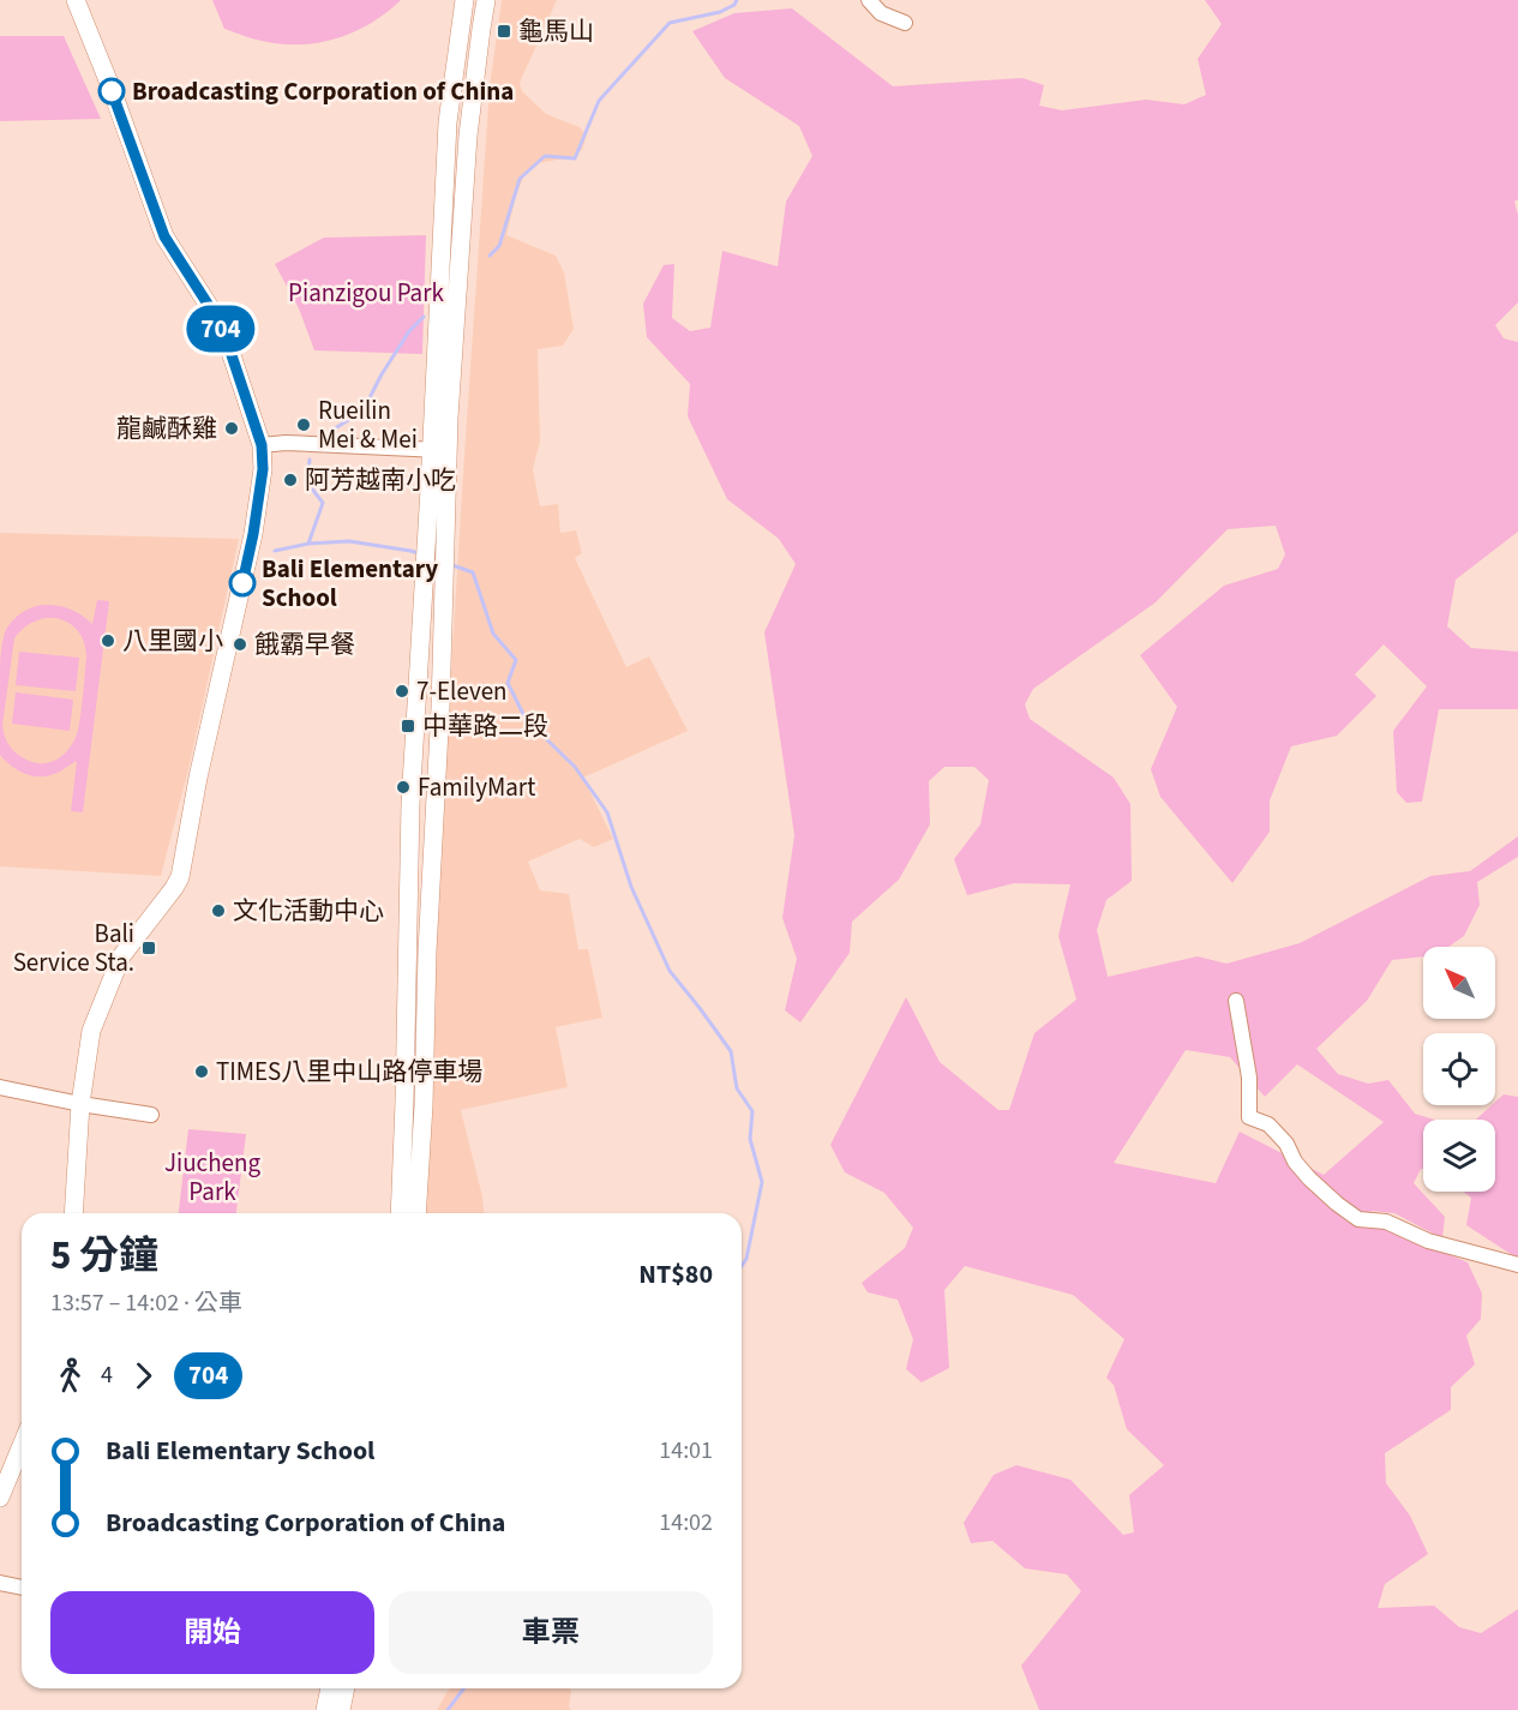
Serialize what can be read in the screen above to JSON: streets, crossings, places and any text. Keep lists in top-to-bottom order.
{
  "parks": ["Pianzigou Park", "Jiucheng Park"],
  "places": {
    "transit": ["龜馬山", "中華路二段", "Bali Service Sta."],
    "other": [
      "Broadcasting Corporation of China",
      "Rueilin Mei & Mei",
      "龍鹹酥雞",
      "阿芳越南小吃",
      "Bali Elementary School",
      "八里國小",
      "餓霸早餐",
      "7-Eleven",
      "FamilyMart",
      "文化活動中心",
      "TIMES八里中山路停車場"
    ]
  },
  "lines": ["bus line 704"],
  "north": "top left",
  "page": {
    "on_map": "704",
    "heading": ["5 分鐘", "13:57 – 14:02 · 公車", "NT$80"],
    "legs": ["4", "704"],
    "list": [
      {
        "name": "Bali Elementary School",
        "value": "14:01"
      },
      {
        "name": "Broadcasting Corporation of China",
        "value": "14:02"
      }
    ],
    "buttons": ["開始", "車票"]
  }
}
